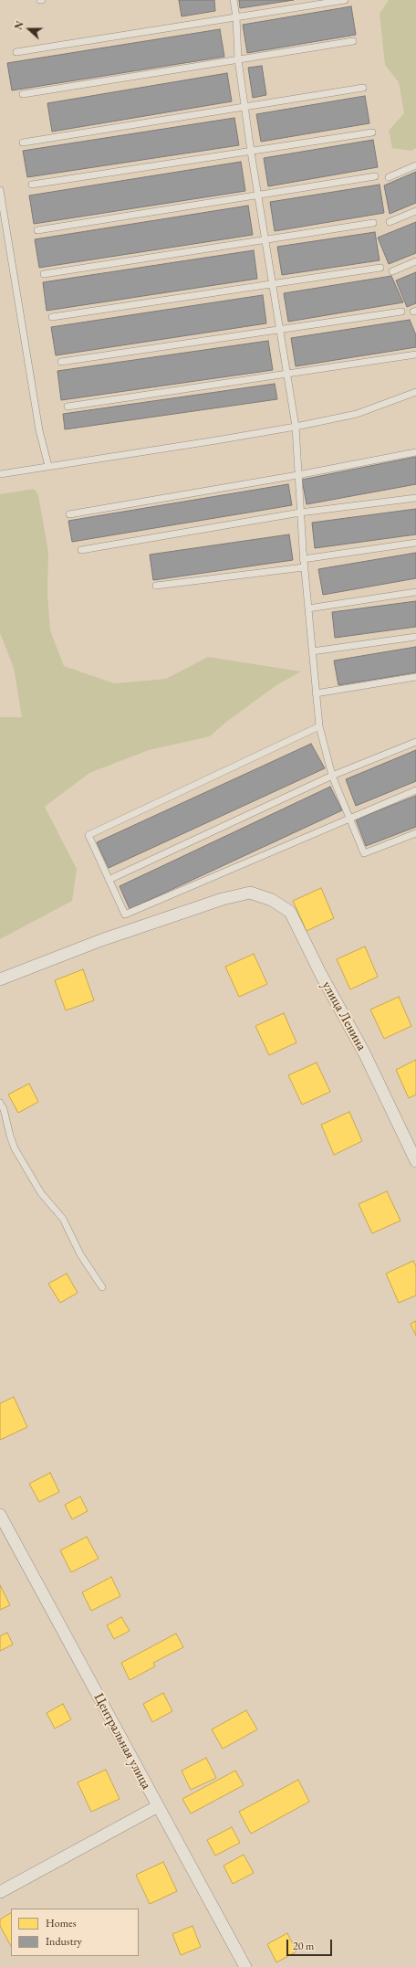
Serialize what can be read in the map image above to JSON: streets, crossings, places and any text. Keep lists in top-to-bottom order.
{
  "streets": {
    "street": ["улица Ленина", "Центральная улица"]
  },
  "legend": ["Homes", "Industry"],
  "scale_bar": "20 m",
  "north": "left"
}
